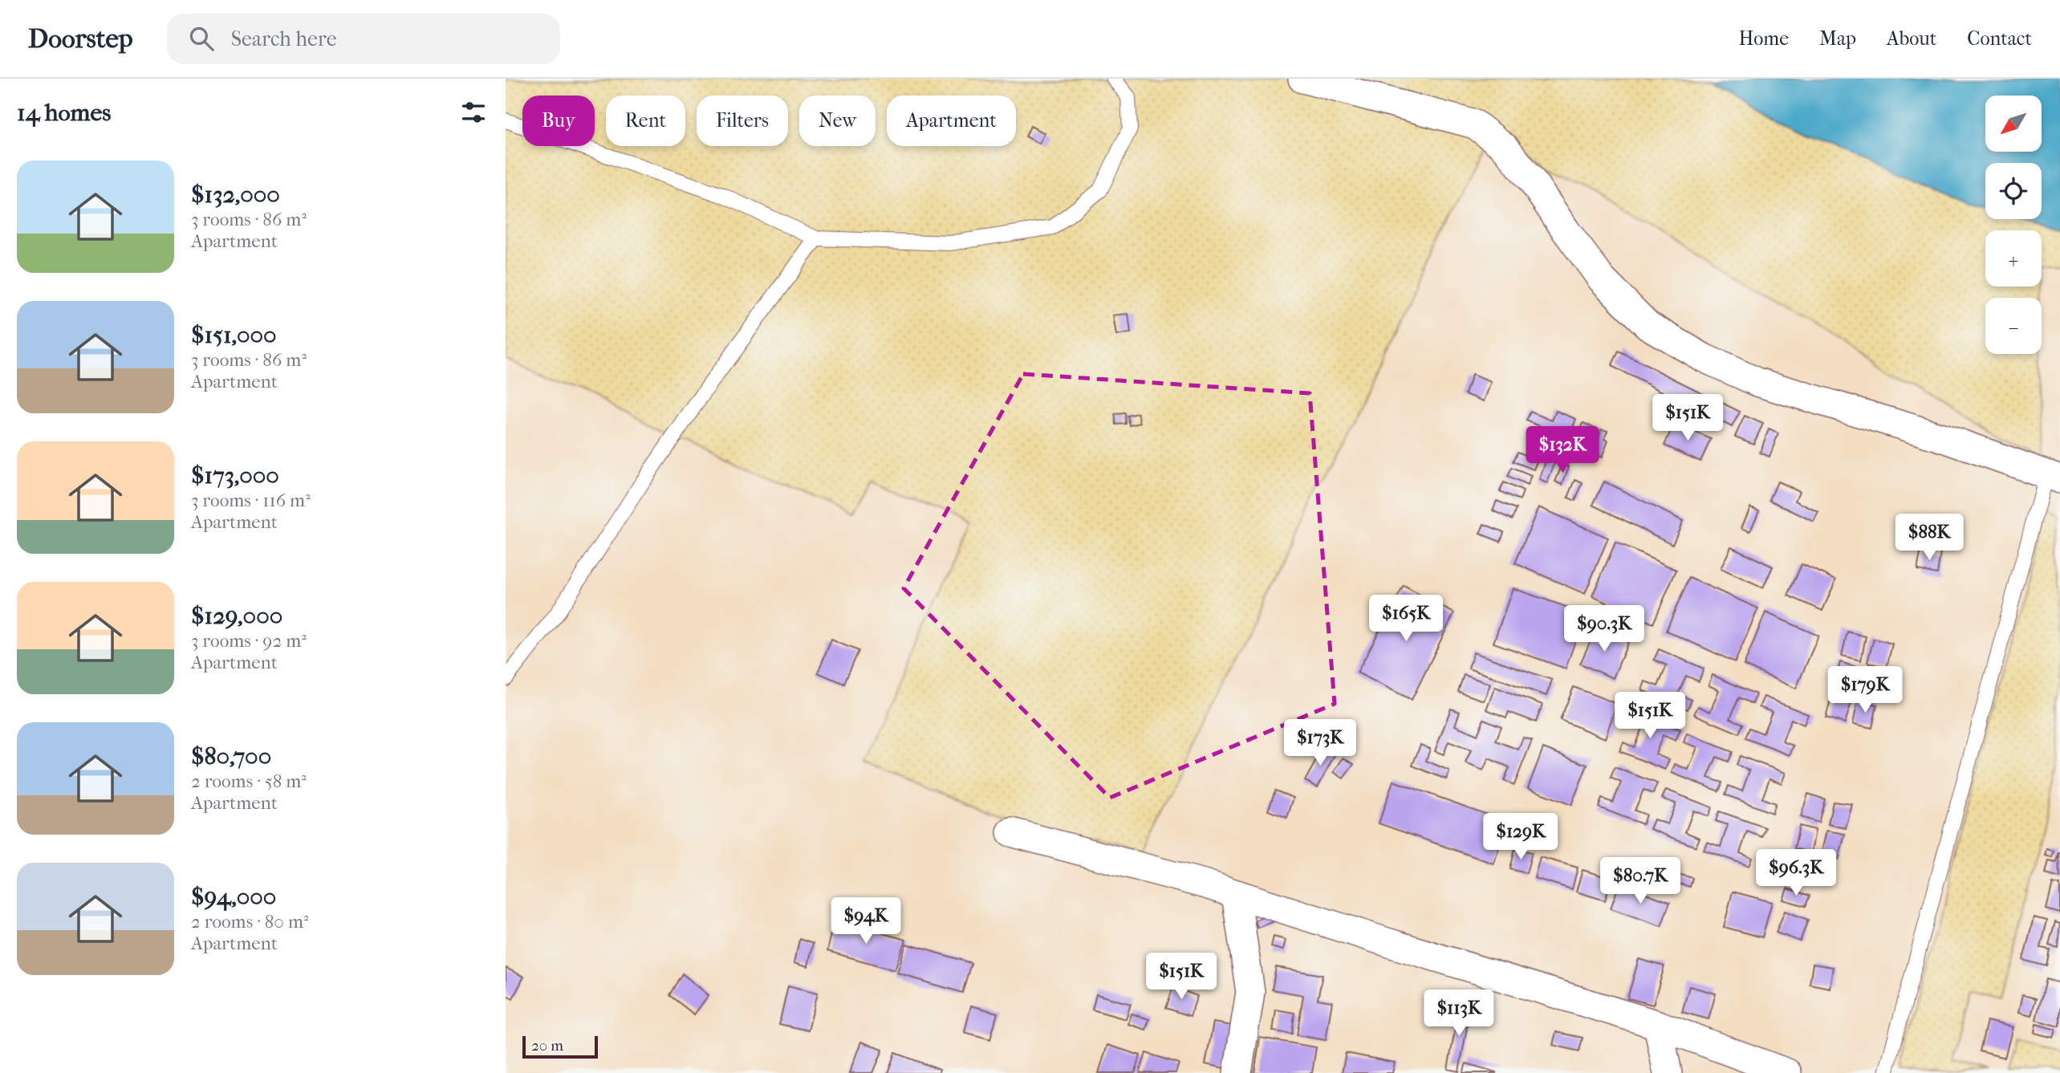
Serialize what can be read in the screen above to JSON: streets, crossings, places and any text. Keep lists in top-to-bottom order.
{
  "scale_bar": "20 m",
  "north": "bottom left",
  "page": {
    "header": "Doorstep",
    "search": "Search here",
    "nav": [
      "Home",
      "Map",
      "About",
      "Contact"
    ],
    "heading": "14 homes",
    "map_buttons": ["+", "−"],
    "chip": [
      "Buy",
      "Rent",
      "Filters",
      "New",
      "Apartment"
    ],
    "list": [
      {
        "name": "$132,000",
        "note": "3 rooms · 86 m² · Apartment"
      },
      {
        "name": "$151,000",
        "note": "3 rooms · 86 m² · Apartment"
      },
      {
        "name": "$173,000",
        "note": "3 rooms · 116 m² · Apartment"
      },
      {
        "name": "$129,000",
        "note": "3 rooms · 92 m² · Apartment"
      },
      {
        "name": "$80,700",
        "note": "2 rooms · 58 m² · Apartment"
      },
      {
        "name": "$94,000",
        "note": "2 rooms · 80 m² · Apartment"
      }
    ],
    "price": [
      "$151K",
      "$132K",
      "$88K",
      "$165K",
      "$90.3K",
      "$179K",
      "$151K",
      "$173K",
      "$129K",
      "$96.3K",
      "$80.7K",
      "$94K",
      "$151K",
      "$113K"
    ],
    "scale": "20 m"
  }
}
